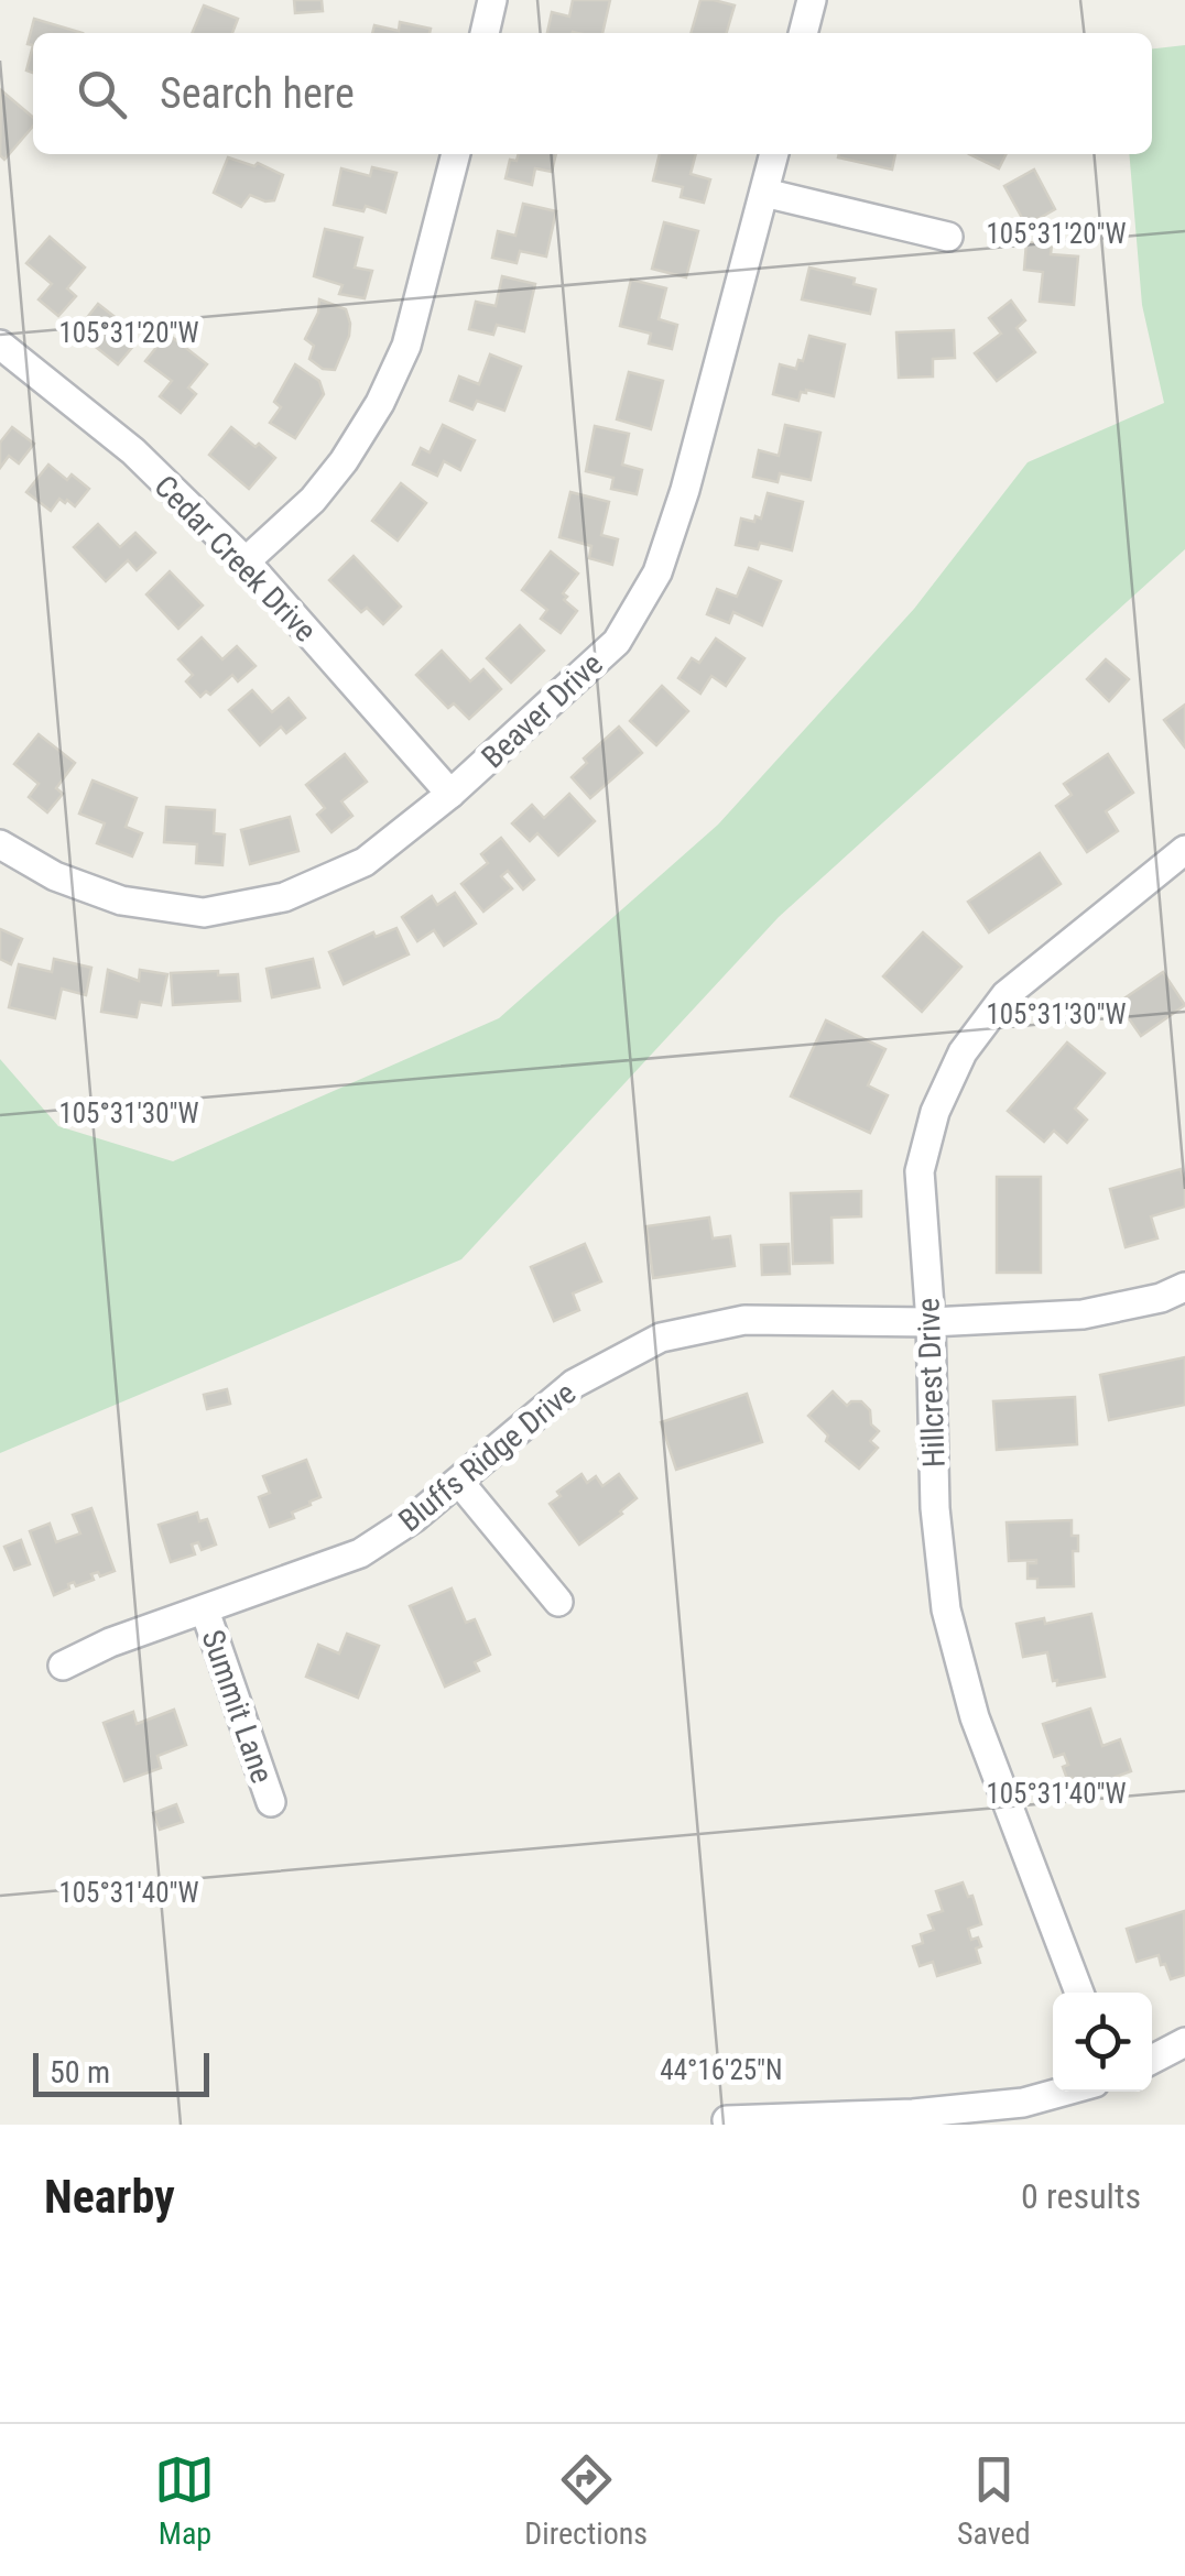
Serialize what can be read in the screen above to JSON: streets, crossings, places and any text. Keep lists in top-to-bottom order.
{
  "streets": {
    "street": [
      "Cedar Creek Drive",
      "Beaver Drive",
      "Hillcrest Drive",
      "Bluffs Ridge Drive",
      "Summit Lane"
    ]
  },
  "crossings": [
    ["Cedar Creek Drive", "Beaver Drive"],
    ["Hillcrest Drive", "Bluffs Ridge Drive"],
    ["Bluffs Ridge Drive", "Summit Lane"]
  ],
  "scale_bar": "50 m",
  "page": {
    "search": "Search here",
    "scale": "50 m",
    "heading": ["Nearby", "0 results"],
    "nav": ["Map", "Directions", "Saved"]
  },
  "coordinates": [
    "105°31'20\"W",
    "105°31'30\"W",
    "105°31'40\"W",
    "44°16'25\"N"
  ]
}
